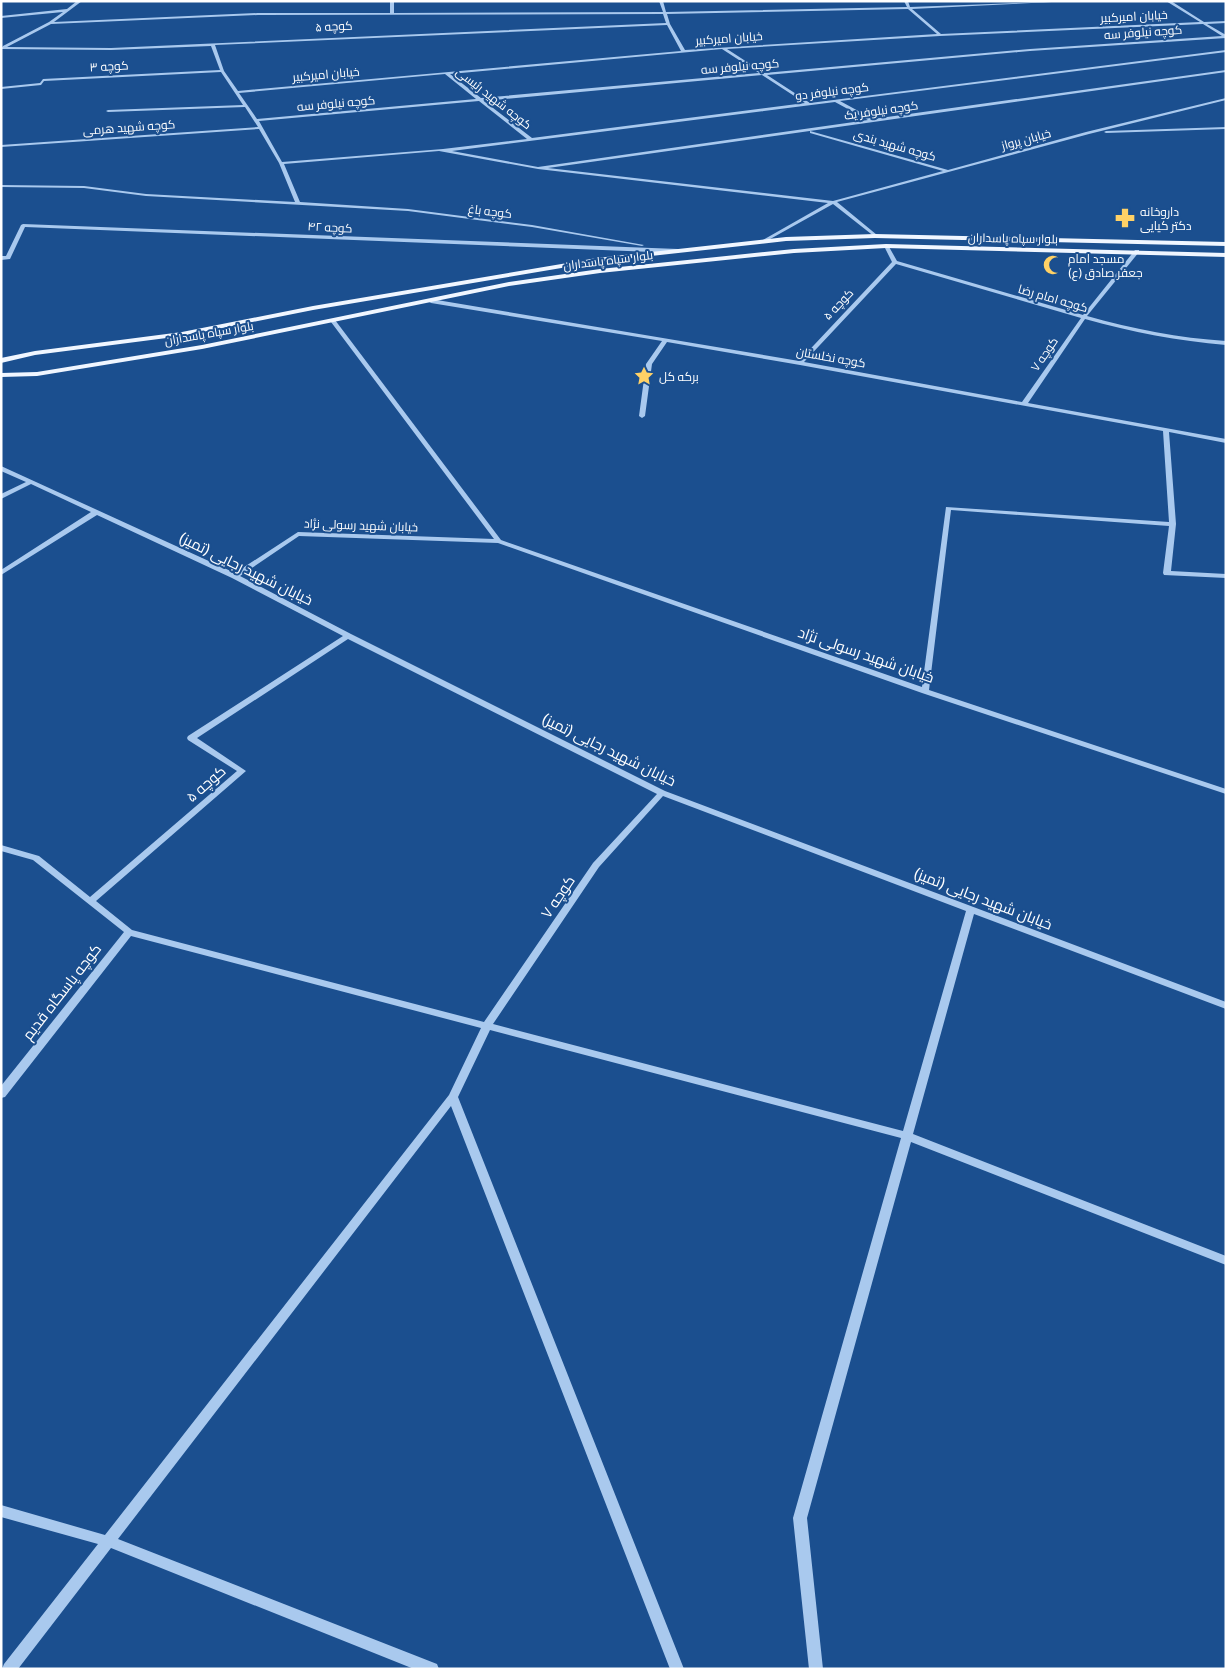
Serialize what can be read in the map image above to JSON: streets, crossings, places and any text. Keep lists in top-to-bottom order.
{
  "streets": {
    "main road": ["بلوار سپاه پاسداران"],
    "street": [
      "خیابان امیرکبیر",
      "کوچه ۵",
      "کوچه نیلوفر سه",
      "کوچه ۳",
      "کوچه نیلوفر دو",
      "کوچه شهید رئیسی",
      "کوچه نیلوفر یک",
      "کوچه شهید هرمی",
      "خیابان پرواز",
      "کوچه شهید بندی",
      "کوچه باغ",
      "کوچه ۴۲",
      "کوچه امام رضا",
      "کوچه ۷",
      "کوچه نخلستان",
      "خیابان شهید رسولی نژاد",
      "خیابان شهید رجایی (تمیز)",
      "کوچه پاسگاه قدیم"
    ]
  },
  "crossings": [
    ["خیابان امیرکبیر", "کوچه شهید رئیسی"],
    ["کوچه ۵", "کوچه امام رضا"],
    ["کوچه ۵", "کوچه نخلستان"],
    ["کوچه ۵", "خیابان شهید رجایی (تمیز)"],
    ["کوچه نیلوفر سه", "کوچه شهید رئیسی"],
    ["کوچه نیلوفر دو", "کوچه شهید رئیسی"],
    ["کوچه نیلوفر یک", "کوچه شهید بندی"],
    ["خیابان پرواز", "کوچه شهید بندی"],
    ["کوچه باغ", "کوچه ۴۲"],
    ["کوچه باغ", "بلوار سپاه پاسداران"],
    ["کوچه ۴۲", "بلوار سپاه پاسداران"],
    ["بلوار سپاه پاسداران", "کوچه نخلستان"],
    ["کوچه امام رضا", "کوچه ۷"],
    ["کوچه ۷", "کوچه نخلستان"],
    ["کوچه ۷", "خیابان شهید رجایی (تمیز)"],
    ["خیابان شهید رسولی نژاد", "خیابان شهید رجایی (تمیز)"]
  ],
  "places": {
    "pharmacy": ["داروخانه دکتر کیایی"],
    "mosque": ["مسجد امام جعفر صادق (ع)"],
    "place": ["برکه کل"]
  }
}
